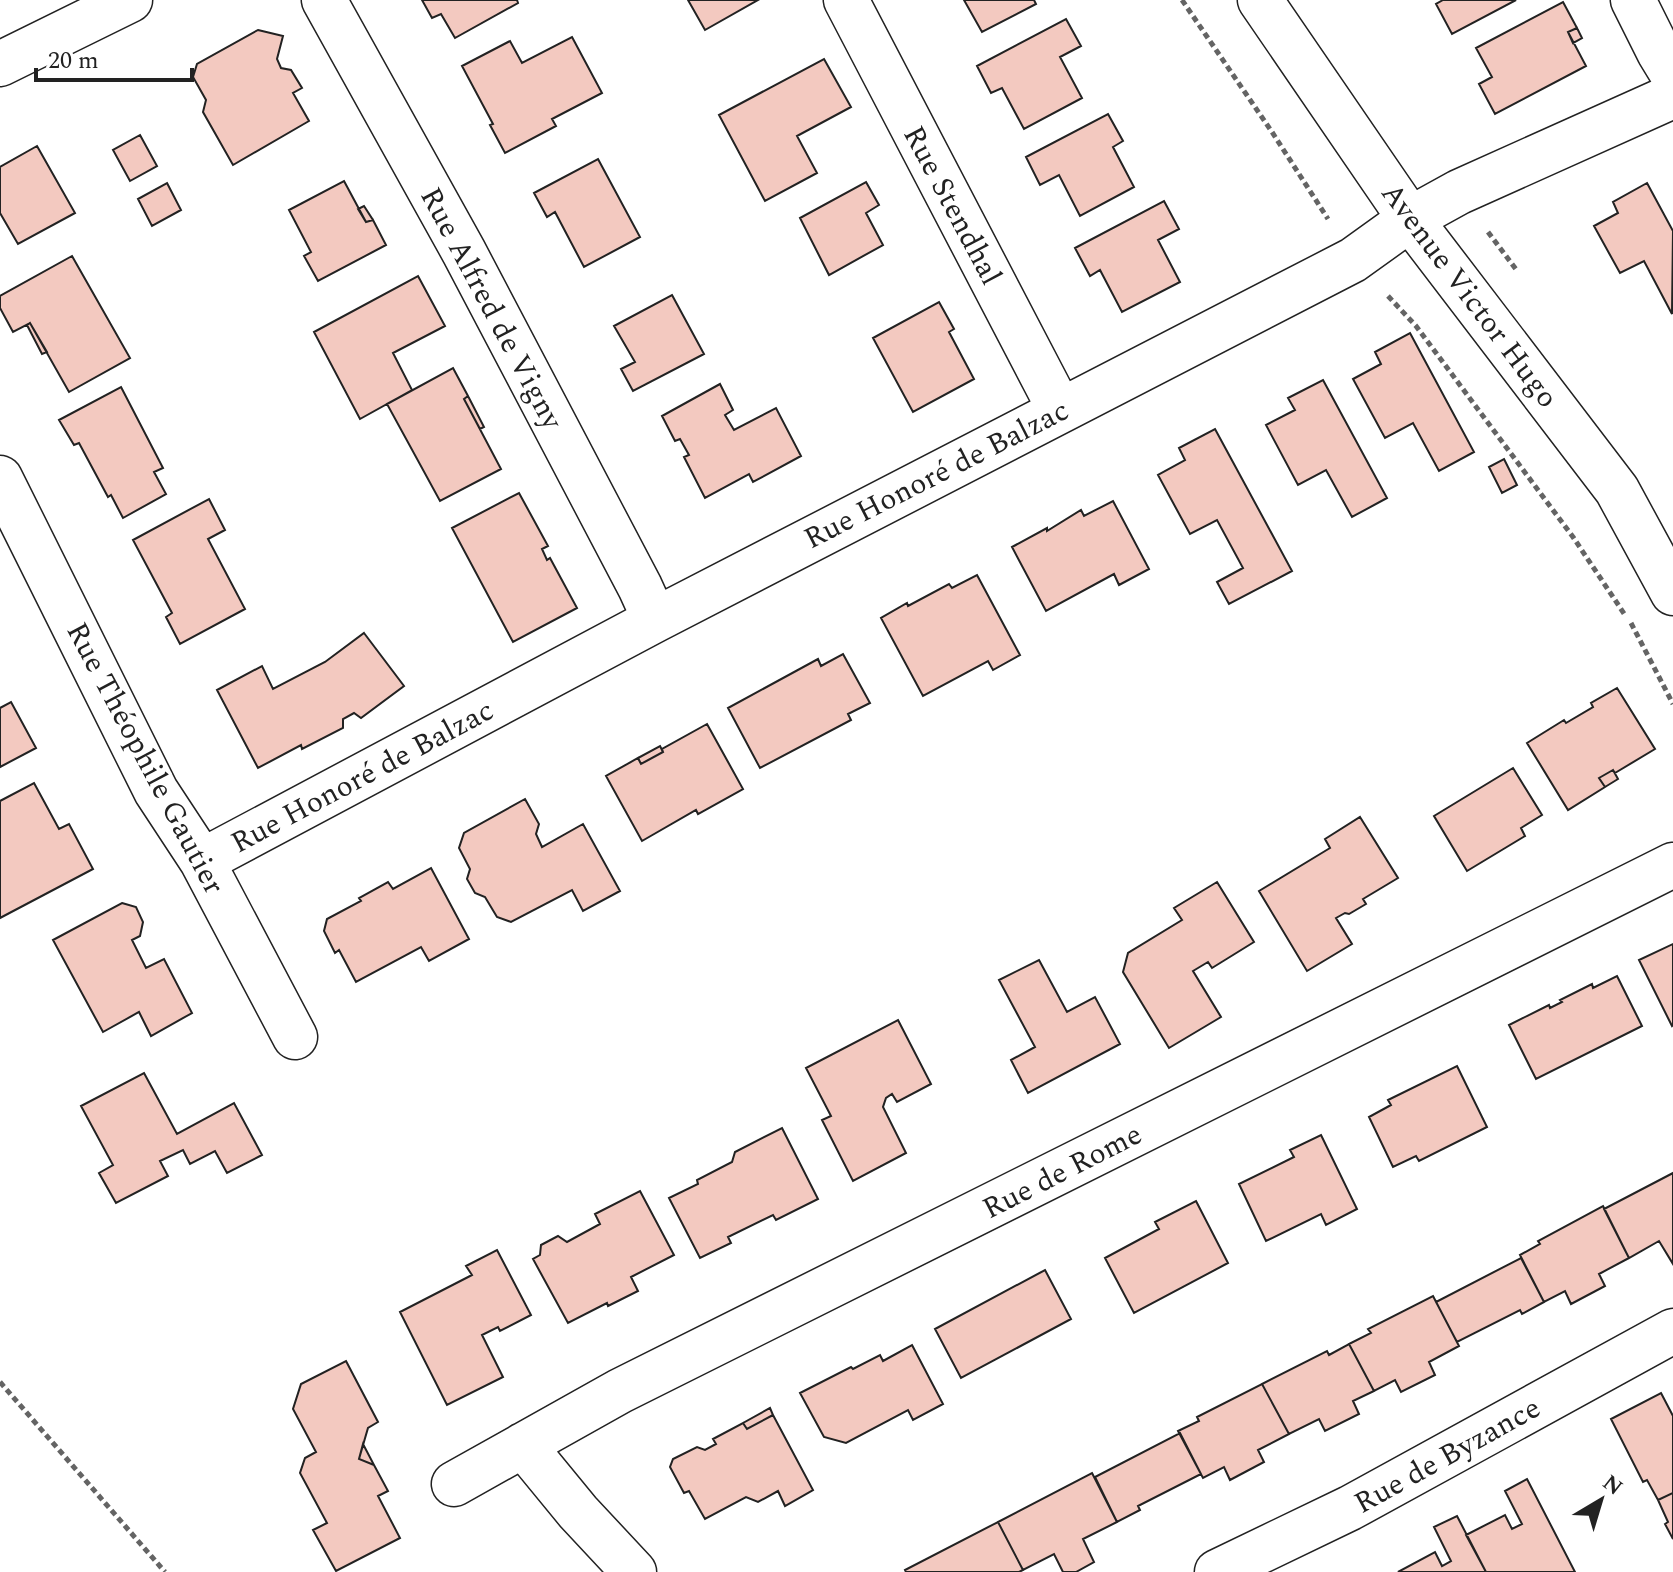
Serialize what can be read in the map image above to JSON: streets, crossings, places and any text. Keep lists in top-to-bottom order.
{
  "streets": {
    "street": [
      "Rue Stendhal",
      "Avenue Victor Hugo",
      "Rue Alfred de Vigny",
      "Rue Honoré de Balzac",
      "Rue Théophile Gautier",
      "Rue de Rome",
      "Rue de Byzance"
    ]
  },
  "crossings": [
    ["Rue Stendhal", "Rue Honoré de Balzac"],
    ["Avenue Victor Hugo", "Rue Honoré de Balzac"],
    ["Rue Alfred de Vigny", "Rue Honoré de Balzac"],
    ["Rue Honoré de Balzac", "Rue Théophile Gautier"]
  ],
  "scale_bar": "20 m",
  "north": "top right"
}
